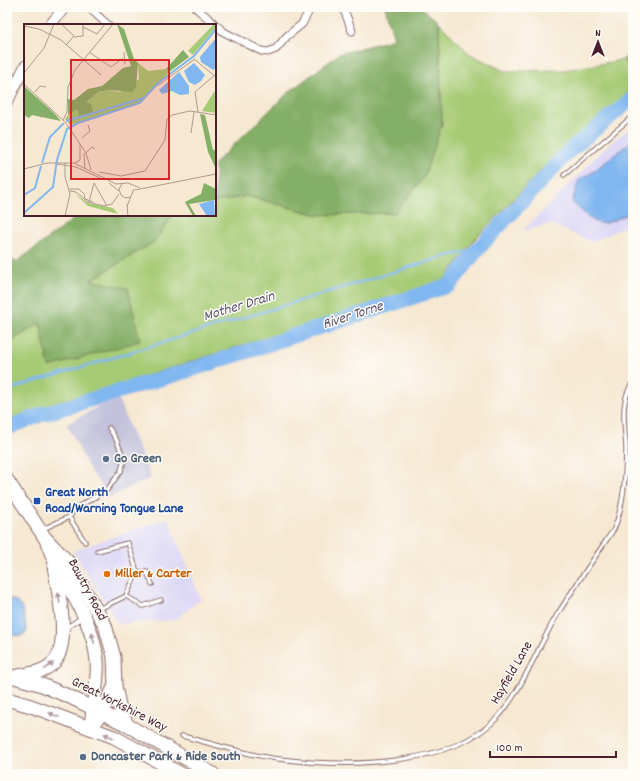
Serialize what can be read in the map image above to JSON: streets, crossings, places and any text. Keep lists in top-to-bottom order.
{
  "streets": {
    "highway": ["Bawtry Road", "Great Yorkshire Way"],
    "lane": ["Hayfield Lane"]
  },
  "crossings": [
    ["Bawtry Road", "Great Yorkshire Way"]
  ],
  "water": ["Mother Drain", "River Torne"],
  "places": {
    "other": ["Go Green", "Miller & Carter", "Doncaster Park & Ride South"],
    "transit": ["Great North Road/Warning Tongue Lane"]
  },
  "scale_bar": "100 m",
  "north": "top"
}
